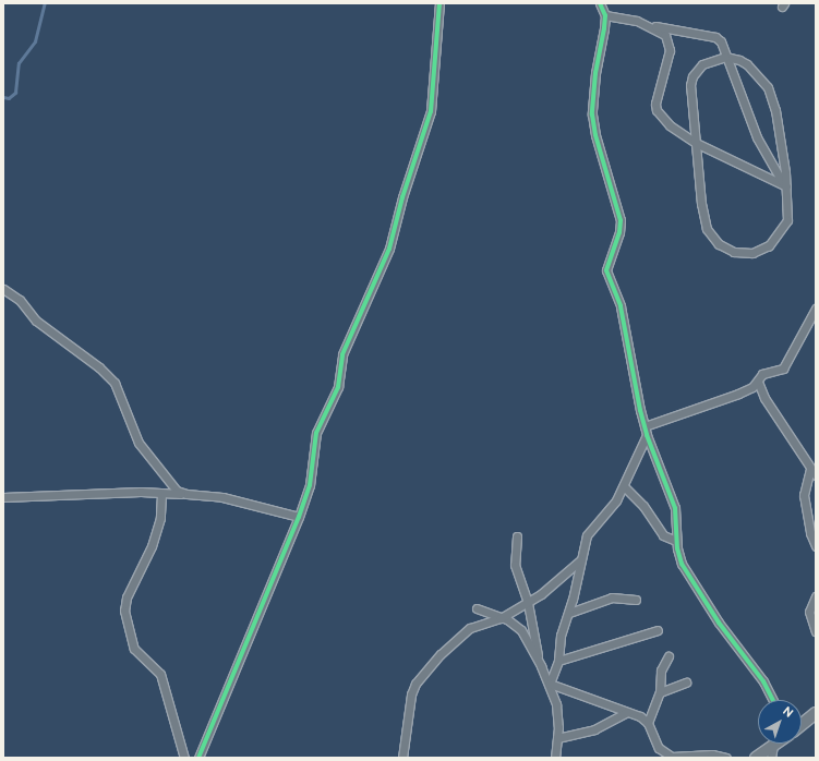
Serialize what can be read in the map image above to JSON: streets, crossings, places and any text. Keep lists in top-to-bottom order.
{
  "north": "top right"
}
